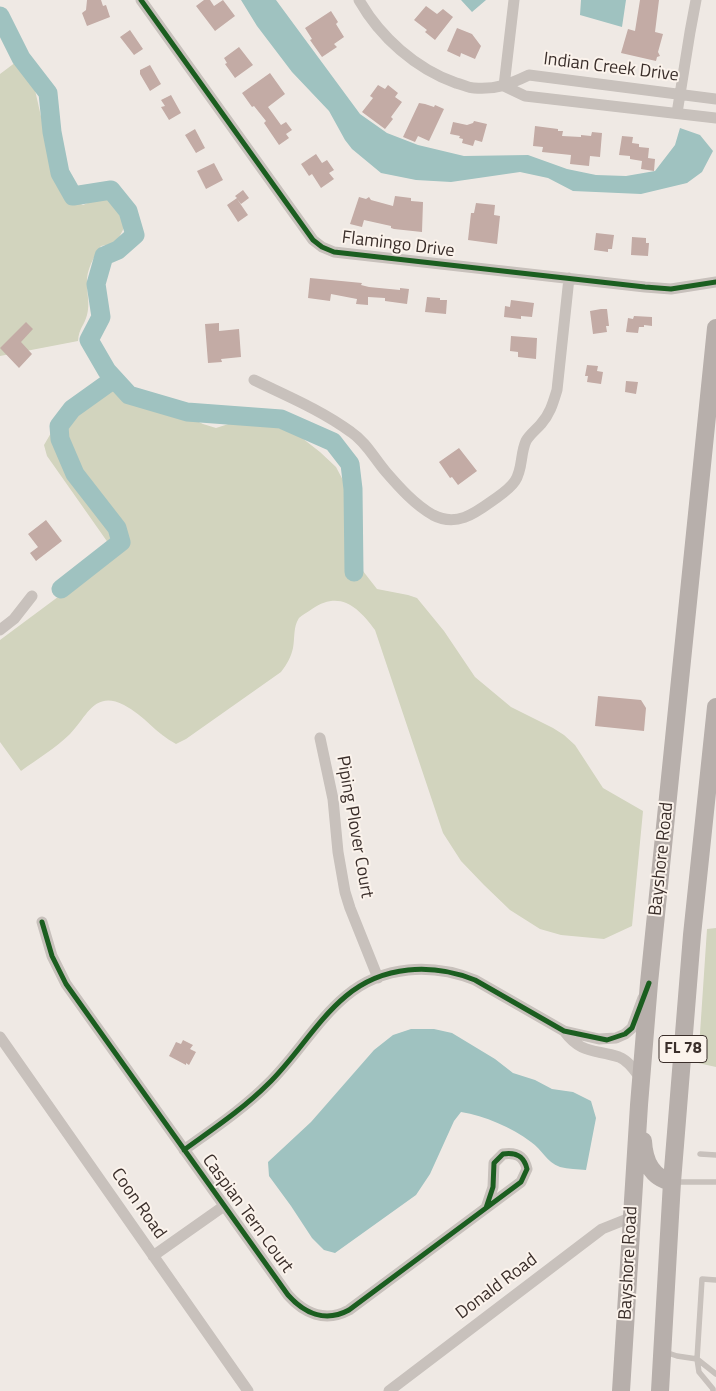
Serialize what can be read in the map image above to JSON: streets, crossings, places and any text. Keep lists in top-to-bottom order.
{
  "streets": {
    "main road": ["Bayshore Road", "FL 78"],
    "street": [
      "Indian Creek Drive",
      "Flamingo Drive",
      "Piping Plover Court",
      "Coon Road",
      "Caspian Tern Court",
      "Donald Road"
    ]
  },
  "crossings": [
    ["Bayshore Road", "Donald Road"],
    ["Coon Road", "Caspian Tern Court"]
  ]
}
